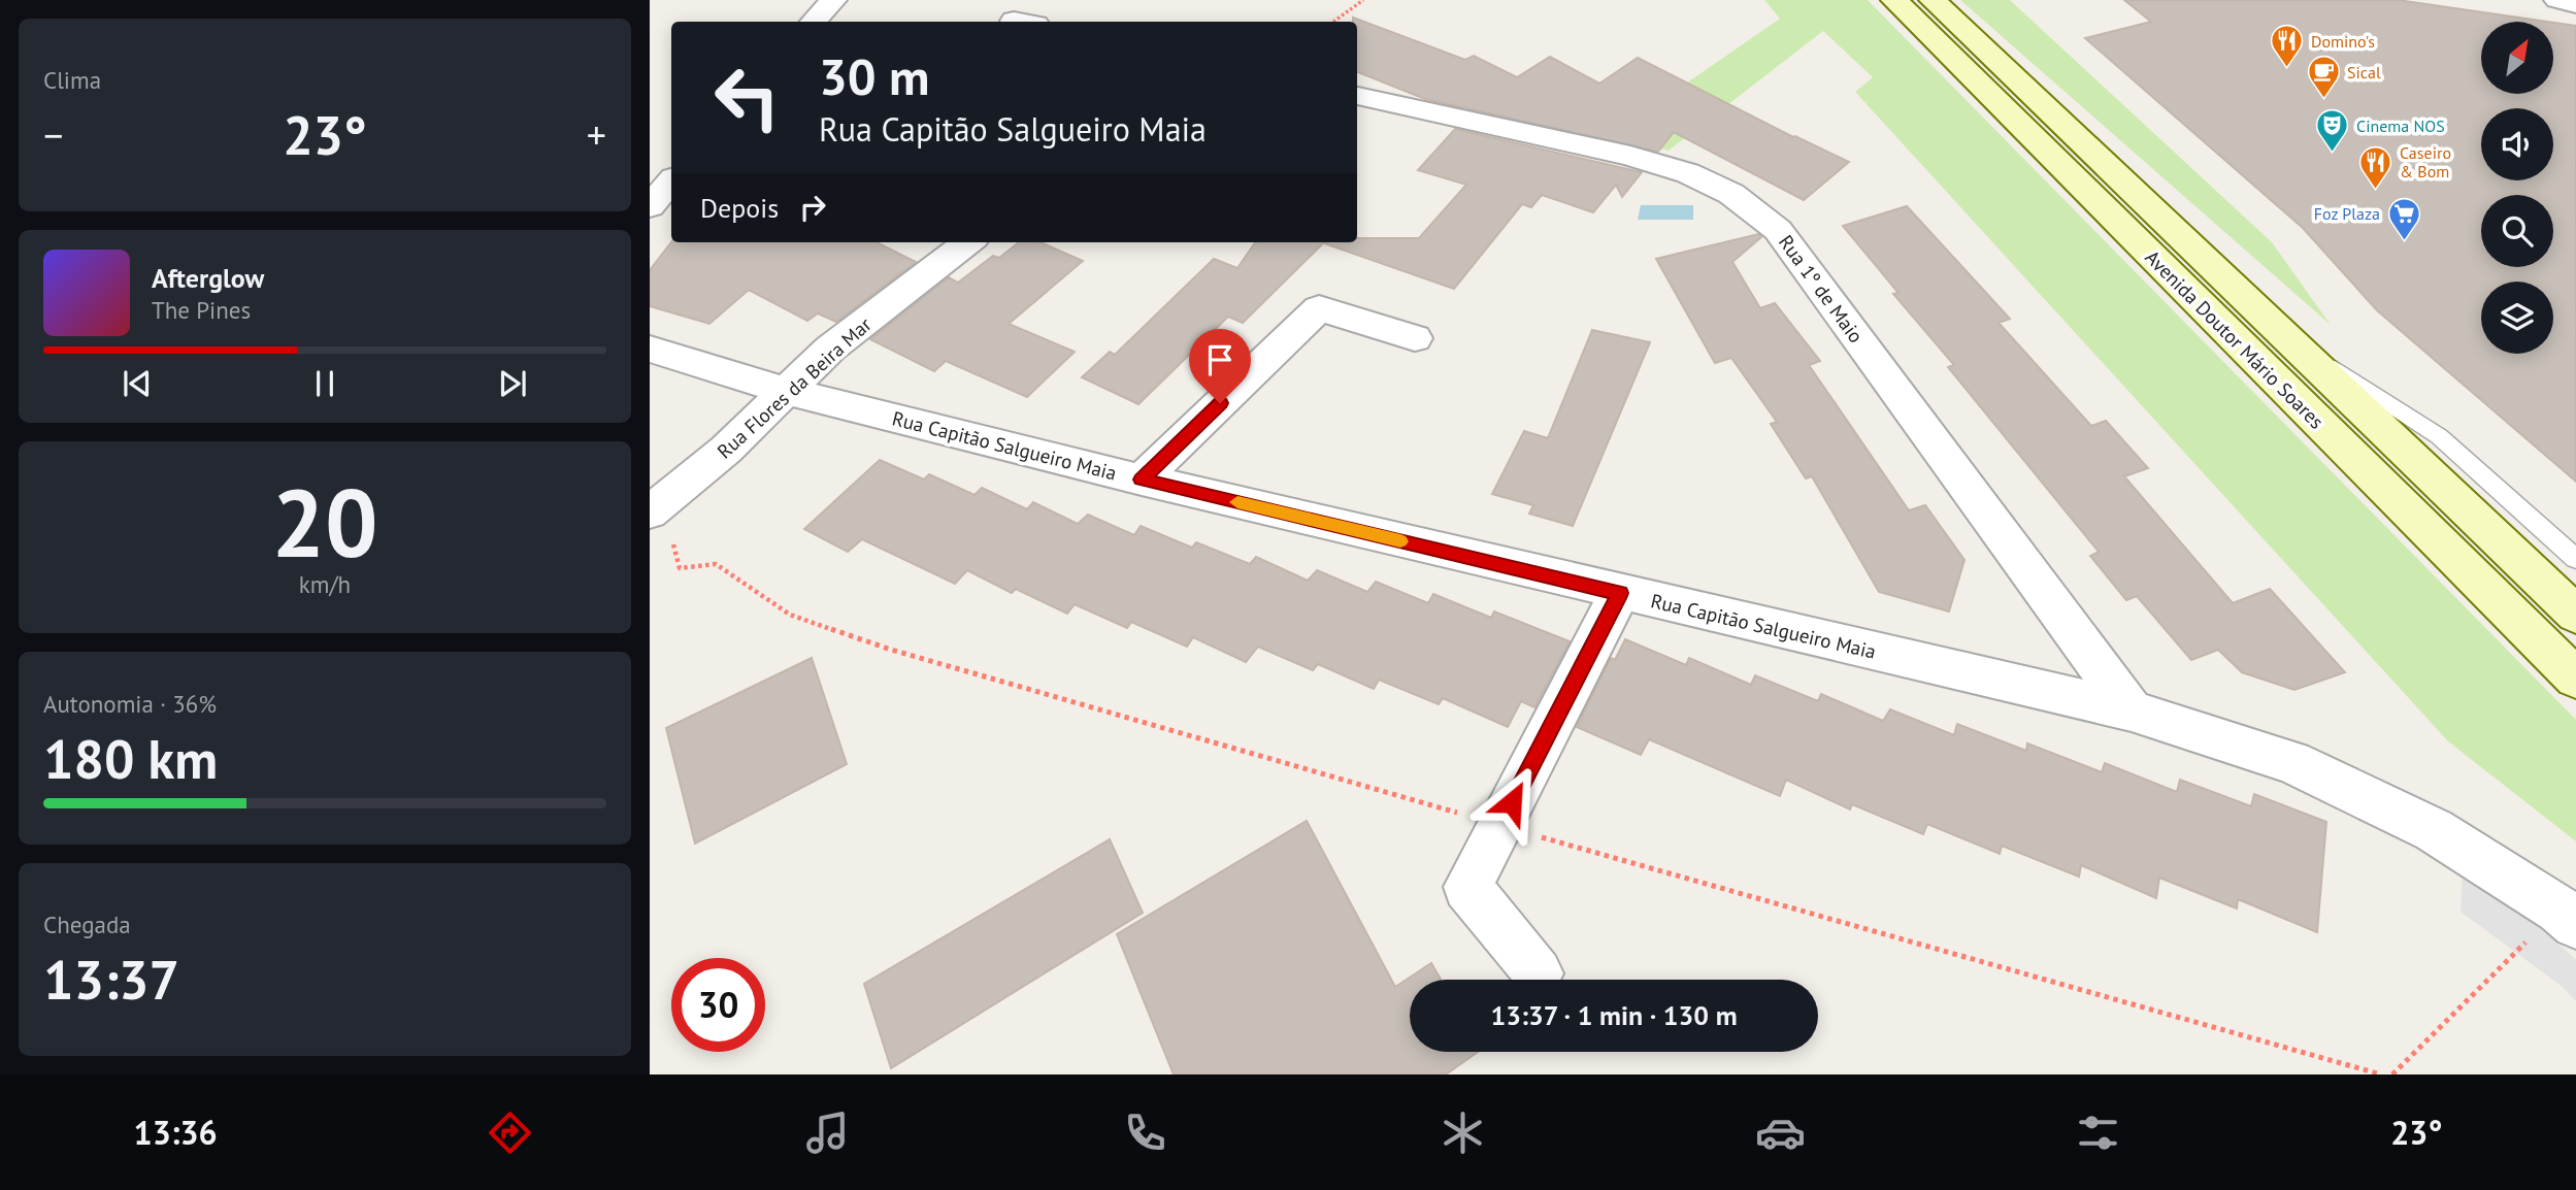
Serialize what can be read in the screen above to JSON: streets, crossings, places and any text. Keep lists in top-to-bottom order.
{
  "streets": {
    "main road": ["Avenida Doutor Mário Soares"],
    "street": ["Rua 1º de Maio", "Rua Flores da Beira Mar", "Rua Capitão Salgueiro Maia"]
  },
  "crossings": [
    ["Rua 1º de Maio", "Rua Capitão Salgueiro Maia"],
    ["Rua Flores da Beira Mar", "Rua Capitão Salgueiro Maia"]
  ],
  "places": {
    "restaurant": ["Domino's", "Caseiro & Bom"],
    "cafe": ["Sical"],
    "theatre": ["Cinema NOS"],
    "supermarket": ["Foz Plaza"]
  },
  "north": "top right",
  "page": {
    "tile": [
      "Clima",
      ["20", "km/h"],
      ["Autonomia · 36%", "180 km"],
      ["Chegada", "13:37"]
    ],
    "turn": ["30 m", "Rua Capitão Salgueiro Maia"],
    "heat": ["−", "23°", "+"],
    "then": "Depois",
    "song": ["Afterglow", "The Pines"],
    "limit": "30",
    "trip": "13:37 · 1 min · 130 m",
    "tabs": ["13:36", "23°"]
  }
}
